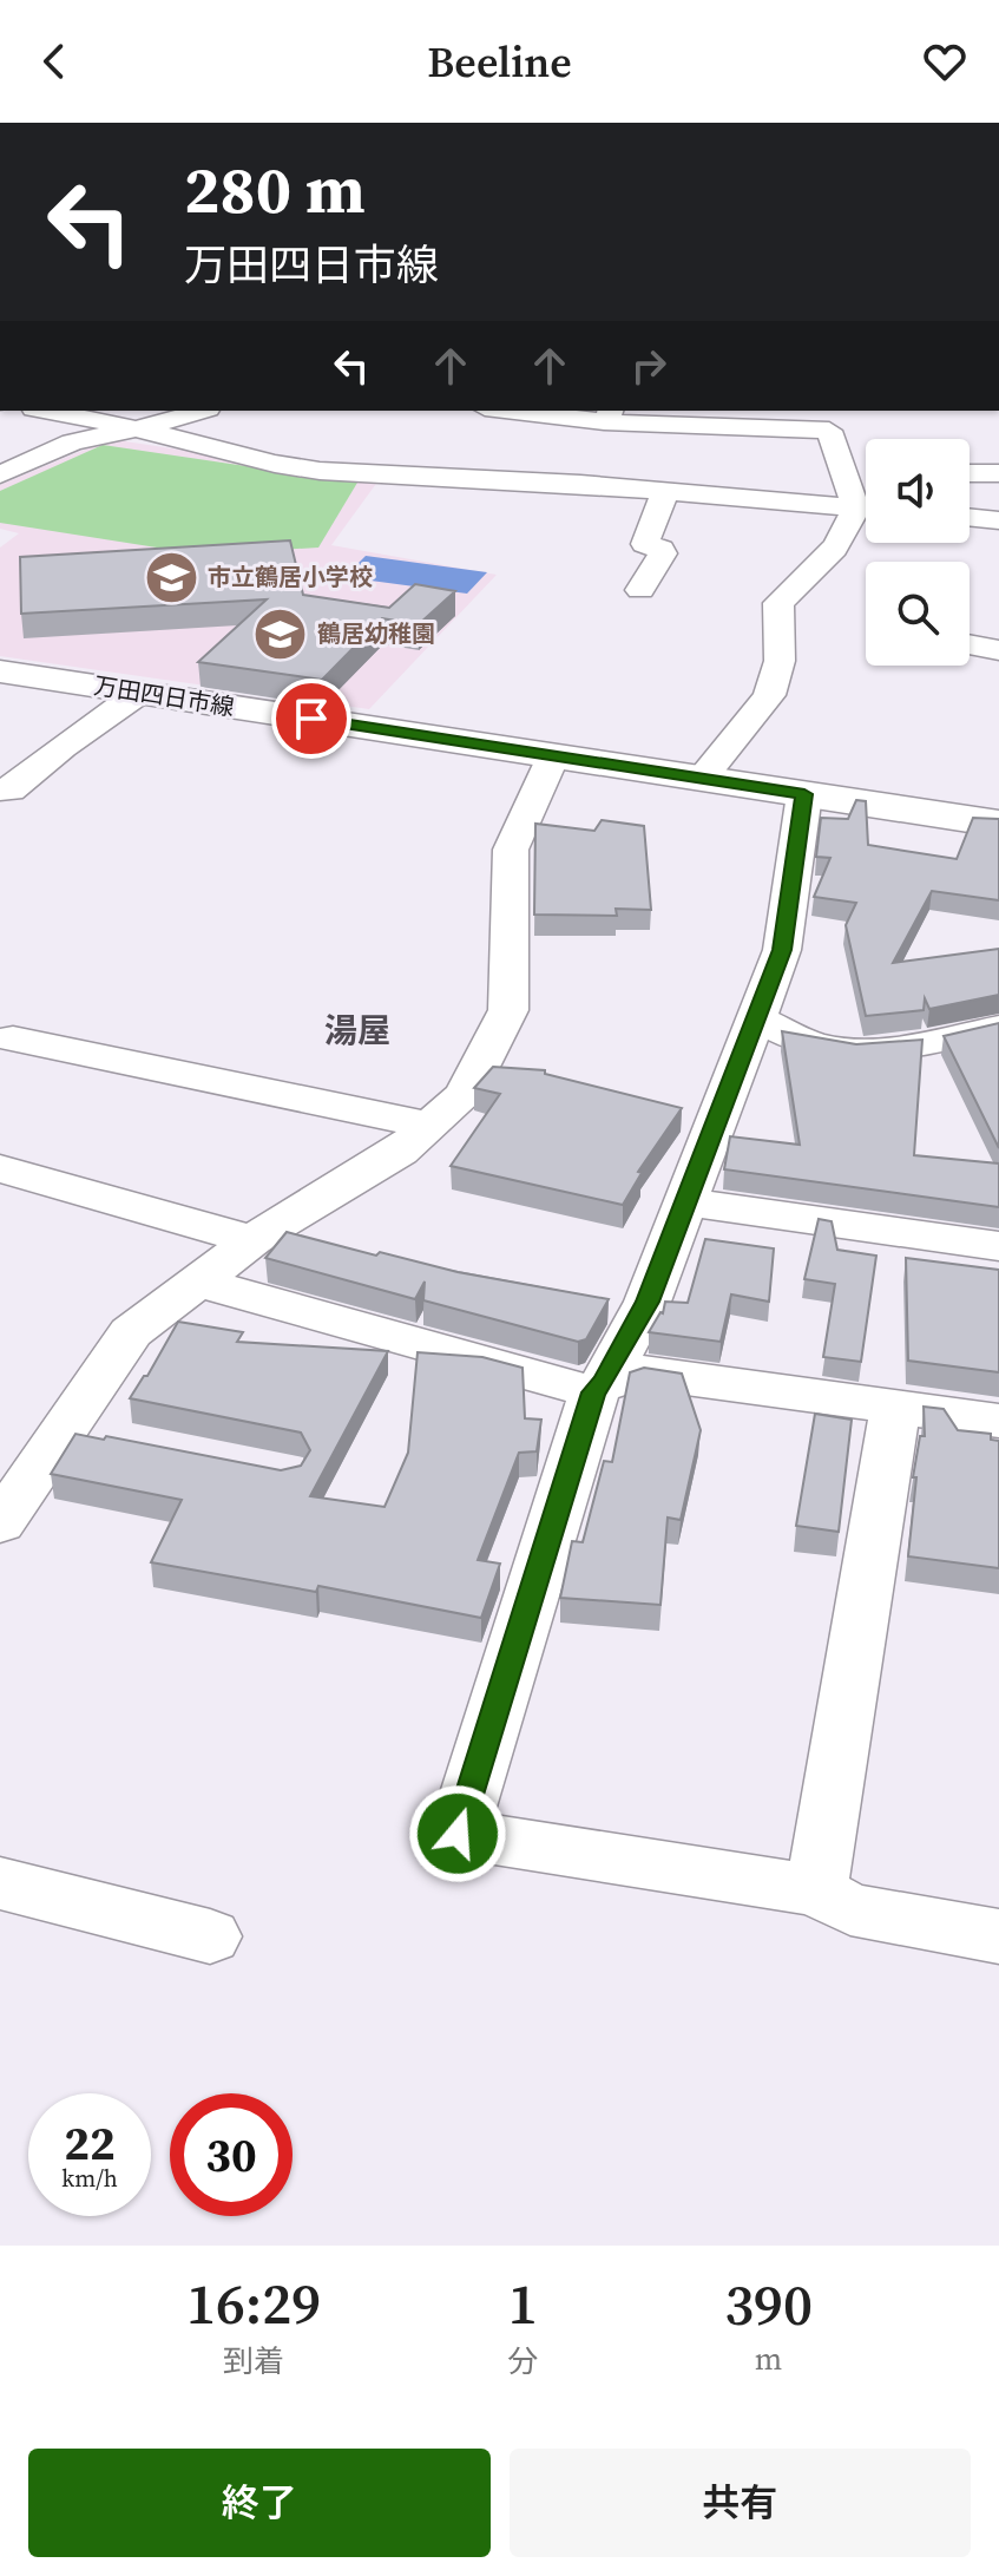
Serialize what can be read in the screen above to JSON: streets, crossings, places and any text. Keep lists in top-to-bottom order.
{
  "streets": {
    "main road": ["万田四日市線"]
  },
  "districts": ["湯屋"],
  "places": {
    "school or university": ["市立鶴居小学校", "鶴居幼稚園"]
  },
  "page": {
    "header": "Beeline",
    "turn": ["280 m", "万田四日市線"],
    "speed": "22 km/h",
    "limit": "30",
    "eta": [
      "16:29",
      "到着",
      "1",
      "分",
      "390",
      "m"
    ],
    "buttons": ["終了", "共有"]
  }
}
